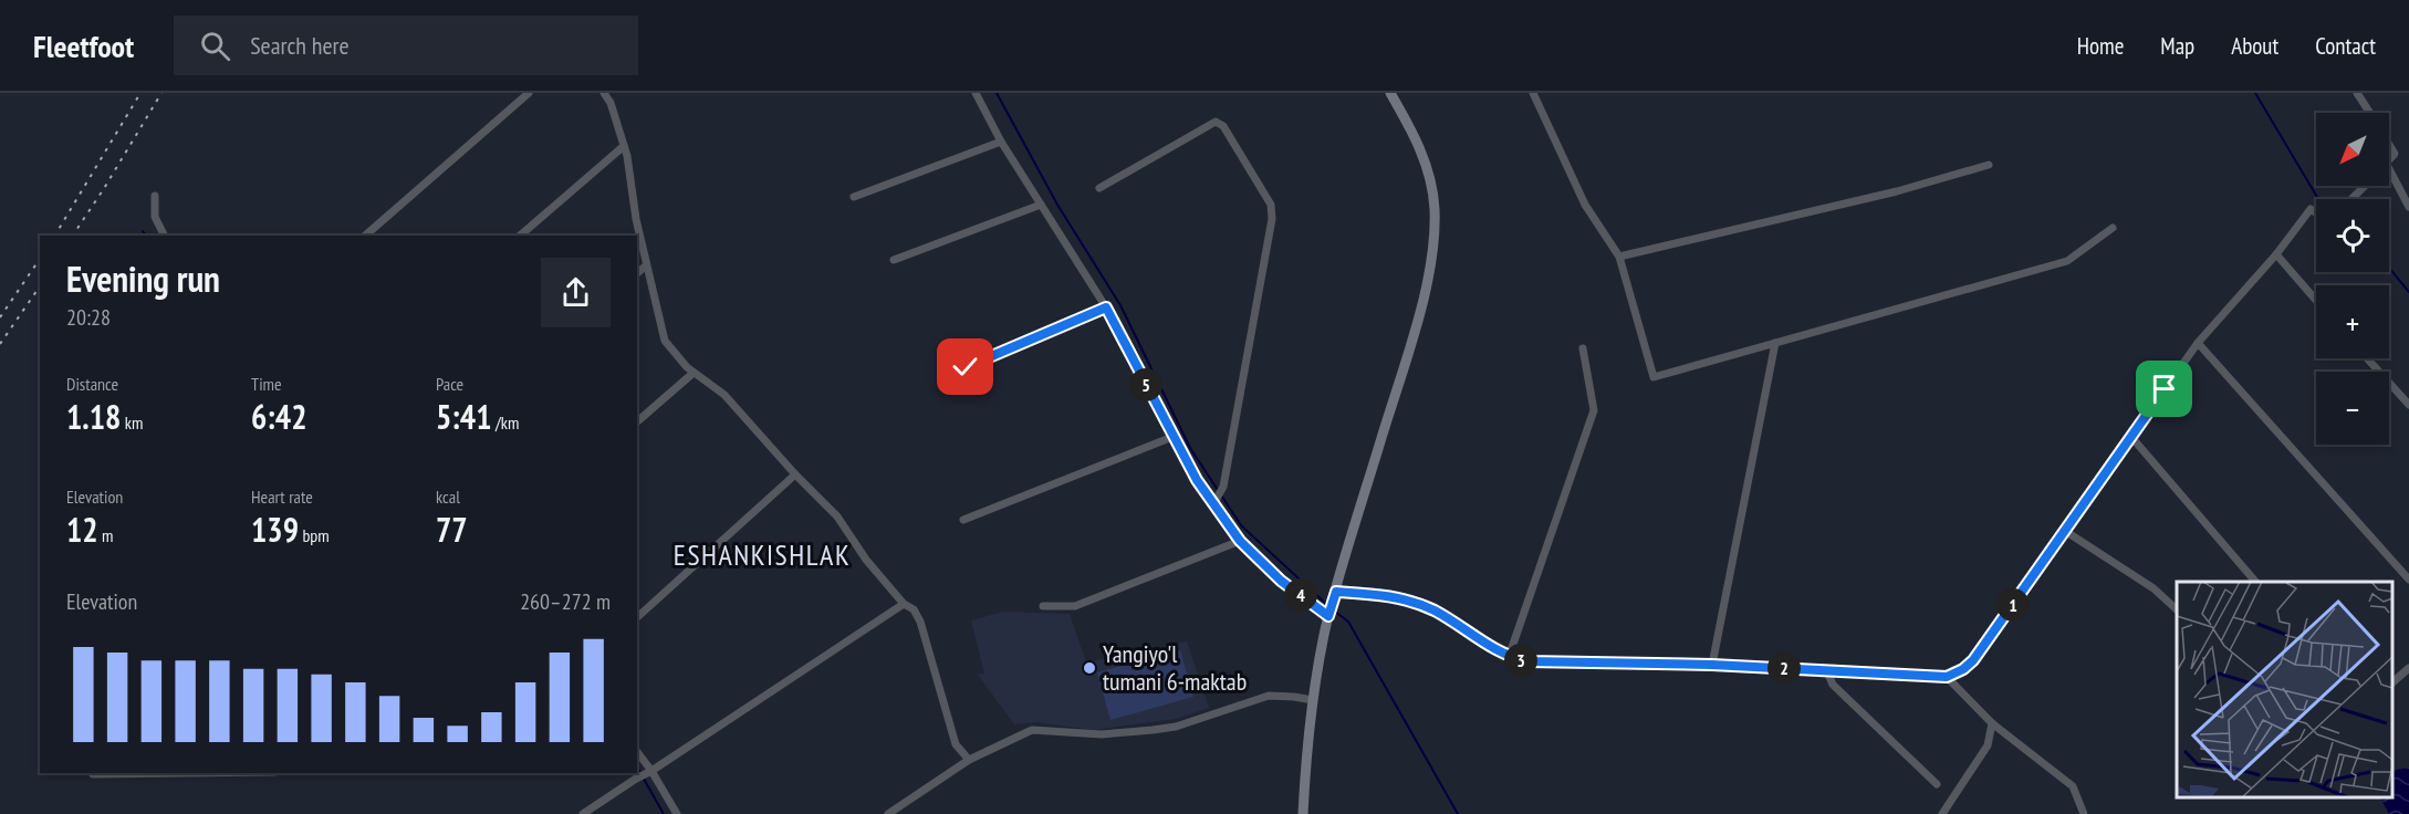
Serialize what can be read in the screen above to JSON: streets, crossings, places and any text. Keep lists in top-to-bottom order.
{
  "districts": ["ESHANKISHLAK"],
  "places": ["Yangiyo'l tumani 6-maktab"],
  "north": "bottom left",
  "page": {
    "header": "Fleetfoot",
    "search": "Search here",
    "nav": [
      "Home",
      "Map",
      "About",
      "Contact"
    ],
    "map_buttons": ["+", "−"],
    "heading": ["Evening run", "20:28"],
    "stats": [
      ["Distance", "1.18 km"],
      ["Time", "6:42"],
      ["Pace", "5:41 /km"],
      ["Elevation", "12 m"],
      ["Heart rate", "139 bpm"],
      ["kcal", "77"]
    ],
    "pins": [
      "5",
      "4",
      "1",
      "3",
      "2"
    ],
    "chart": ["Elevation", "260–272 m"]
  }
}
